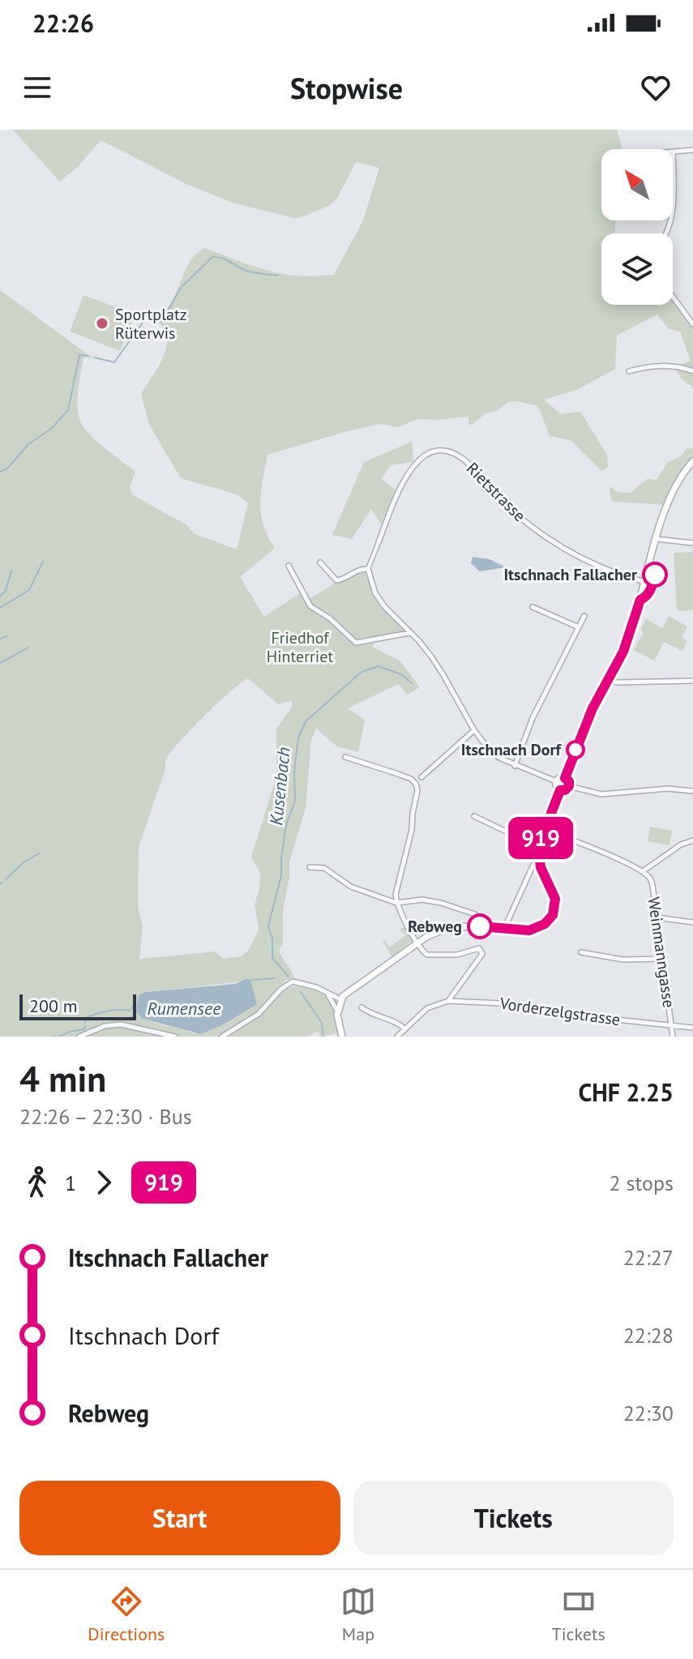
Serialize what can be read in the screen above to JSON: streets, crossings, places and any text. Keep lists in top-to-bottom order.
{
  "streets": {
    "street": ["Rietstrasse", "Weinmanngasse", "Vorderzelgstrasse"]
  },
  "crossings": [
    ["Weinmanngasse", "Vorderzelgstrasse"]
  ],
  "water": ["Kusenbach", "Rumensee"],
  "parks": ["Friedhof Hinterriet"],
  "places": [
    "Sportplatz Rüterwis",
    "Itschnach Fallacher",
    "Itschnach Dorf",
    "Rebweg"
  ],
  "lines": ["bus line 919"],
  "scale_bar": "200 m",
  "north": "top left",
  "page": {
    "status": "22:26",
    "header": "Stopwise",
    "on_map": "919",
    "scale": "200 m",
    "heading": ["4 min", "22:26 – 22:30 · Bus", "CHF 2.25"],
    "legs": ["1", "919", "2 stops"],
    "list": [
      {
        "name": "Itschnach Fallacher",
        "value": "22:27"
      },
      {
        "name": "Itschnach Dorf",
        "value": "22:28"
      },
      {
        "name": "Rebweg",
        "value": "22:30"
      }
    ],
    "buttons": ["Start", "Tickets"],
    "tabs": ["Directions", "Map", "Tickets"]
  }
}
